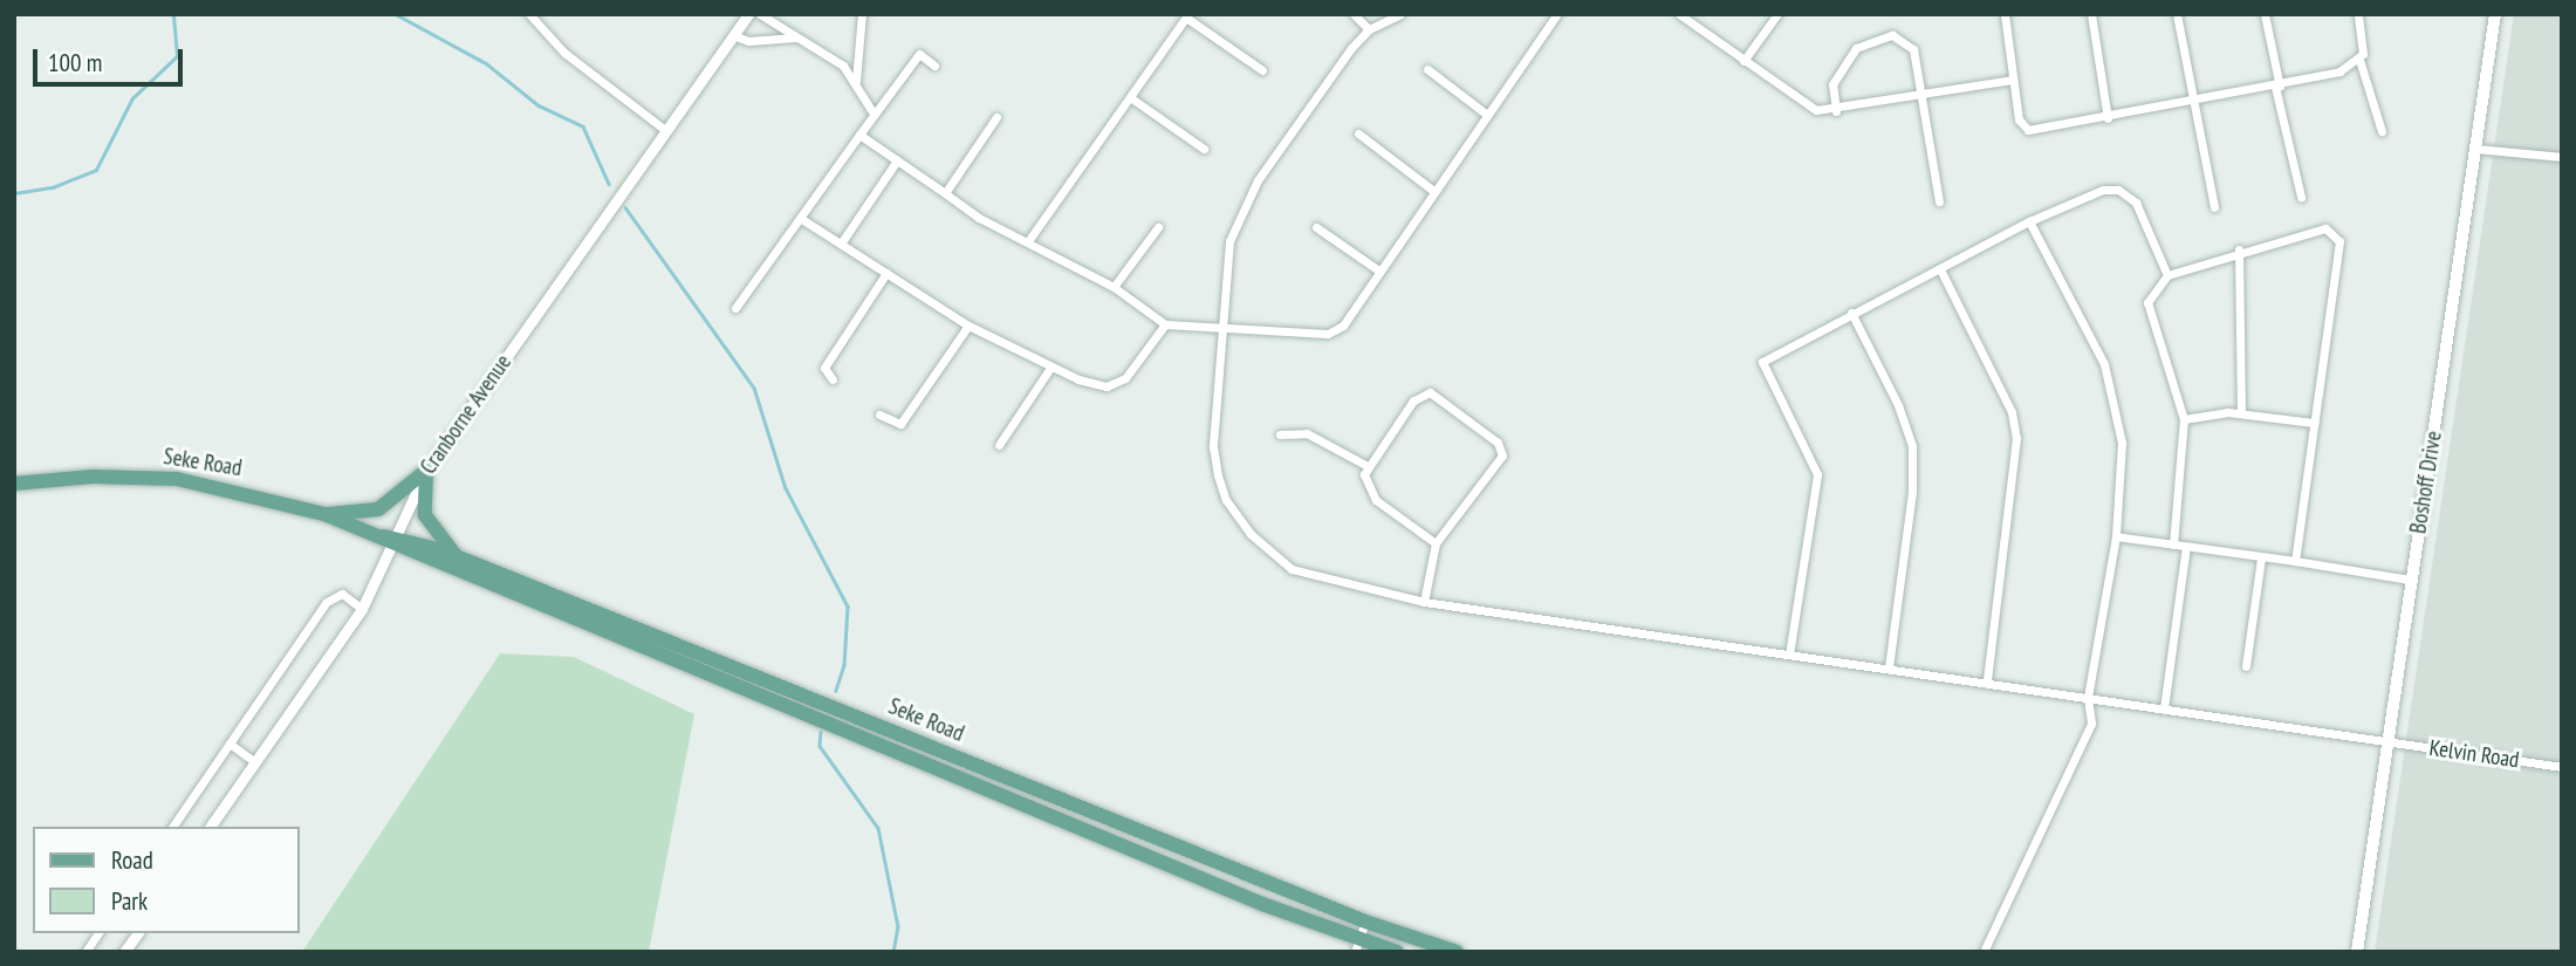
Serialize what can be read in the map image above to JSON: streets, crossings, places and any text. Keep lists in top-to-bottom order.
{
  "streets": {
    "main road": ["Seke Road", "Boshoff Drive"],
    "street": ["Cranborne Avenue", "Kelvin Road"]
  },
  "crossings": [
    ["Cranborne Avenue", "Seke Road"],
    ["Boshoff Drive", "Kelvin Road"]
  ],
  "legend": ["Road", "Park"],
  "scale_bar": "100 m"
}
